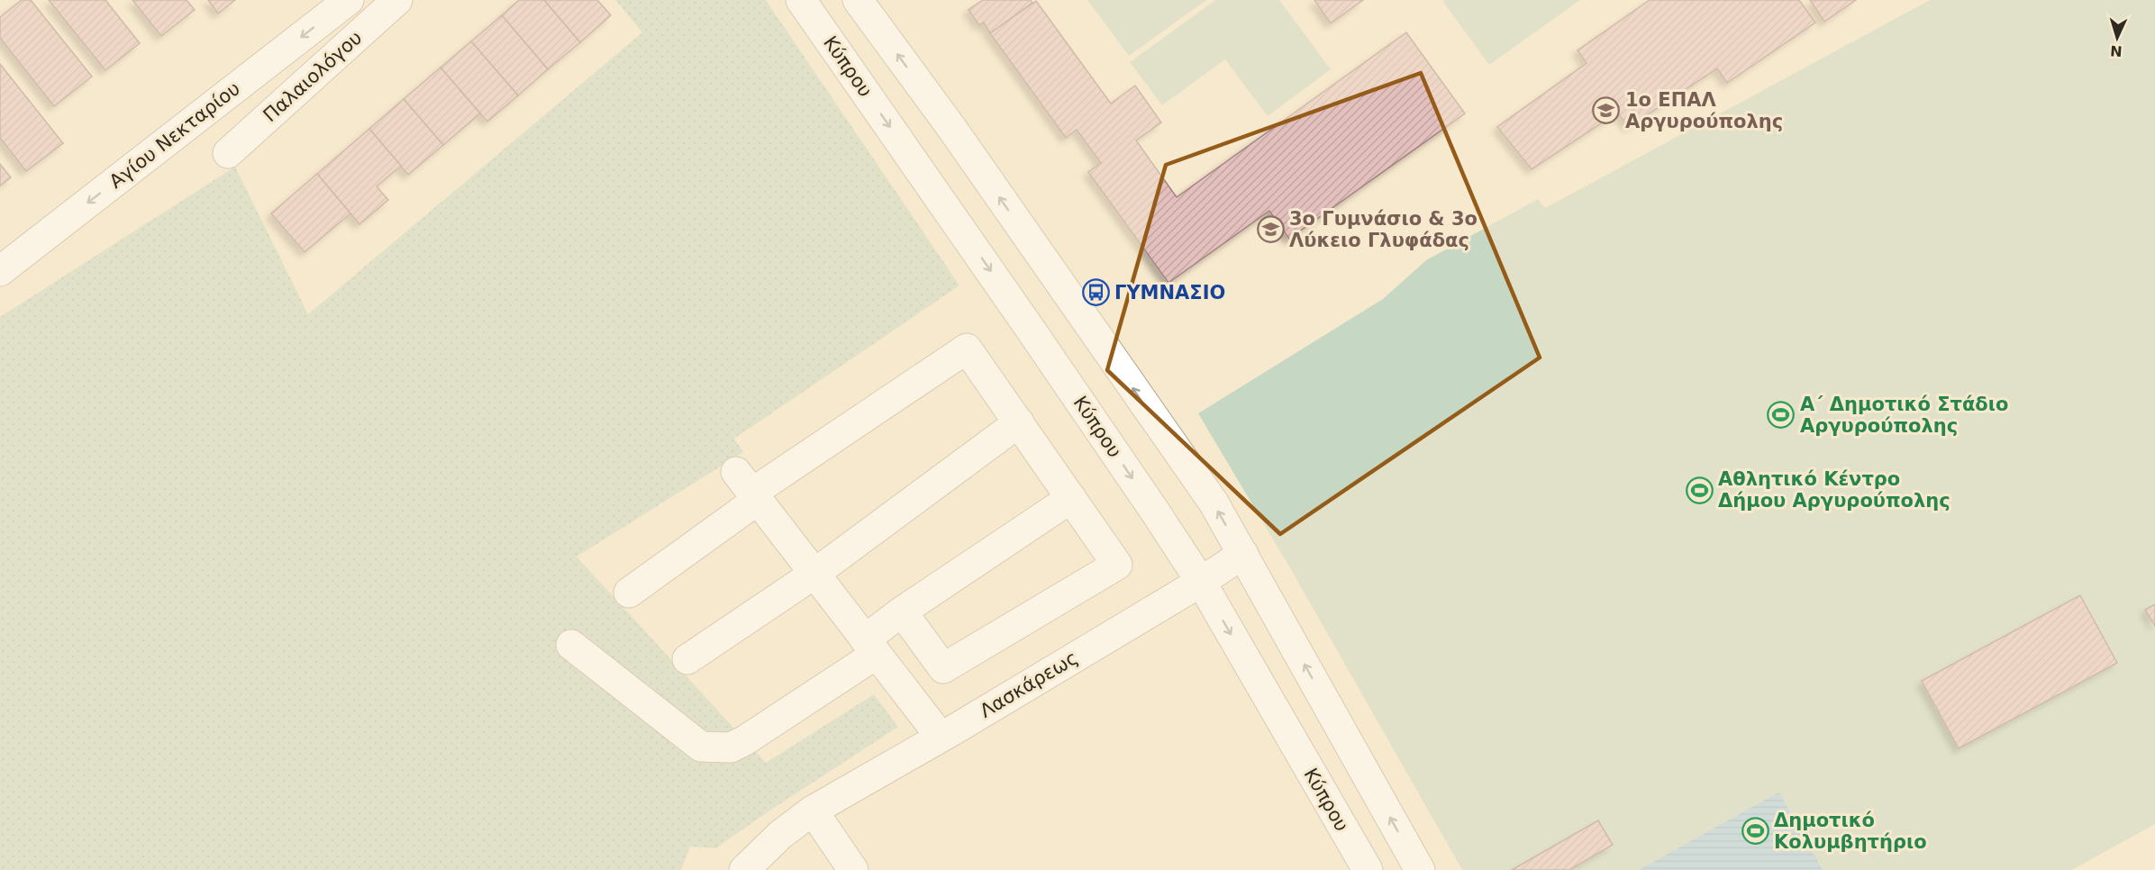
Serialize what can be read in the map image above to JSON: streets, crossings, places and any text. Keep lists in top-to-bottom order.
{
  "streets": {
    "main road": [
      "Κύπρου",
      "Παλαιολόγου",
      "Αγίου Νεκταρίου",
      "Λασκάρεως"
    ]
  },
  "crossings": [
    ["Κύπρου", "Λασκάρεως"]
  ],
  "one_way": ["Αγίου Νεκταρίου"],
  "places": {
    "school or university": ["1o ΕΠΑΛ Αργυρούπολης", "3ο Γυμνάσιο & 3ο Λύκειο Γλυφάδας"],
    "bus stop": ["ΓΥΜΝΑΣΙΟ"],
    "sports": ["Α΄ Δημοτικό Στάδιο Αργυρούπολης", "Αθλητικό Κέντρο Δήμου Αργυρούπολης", "Δημοτικό Κολυμβητήριο"]
  },
  "north": "bottom"
}
